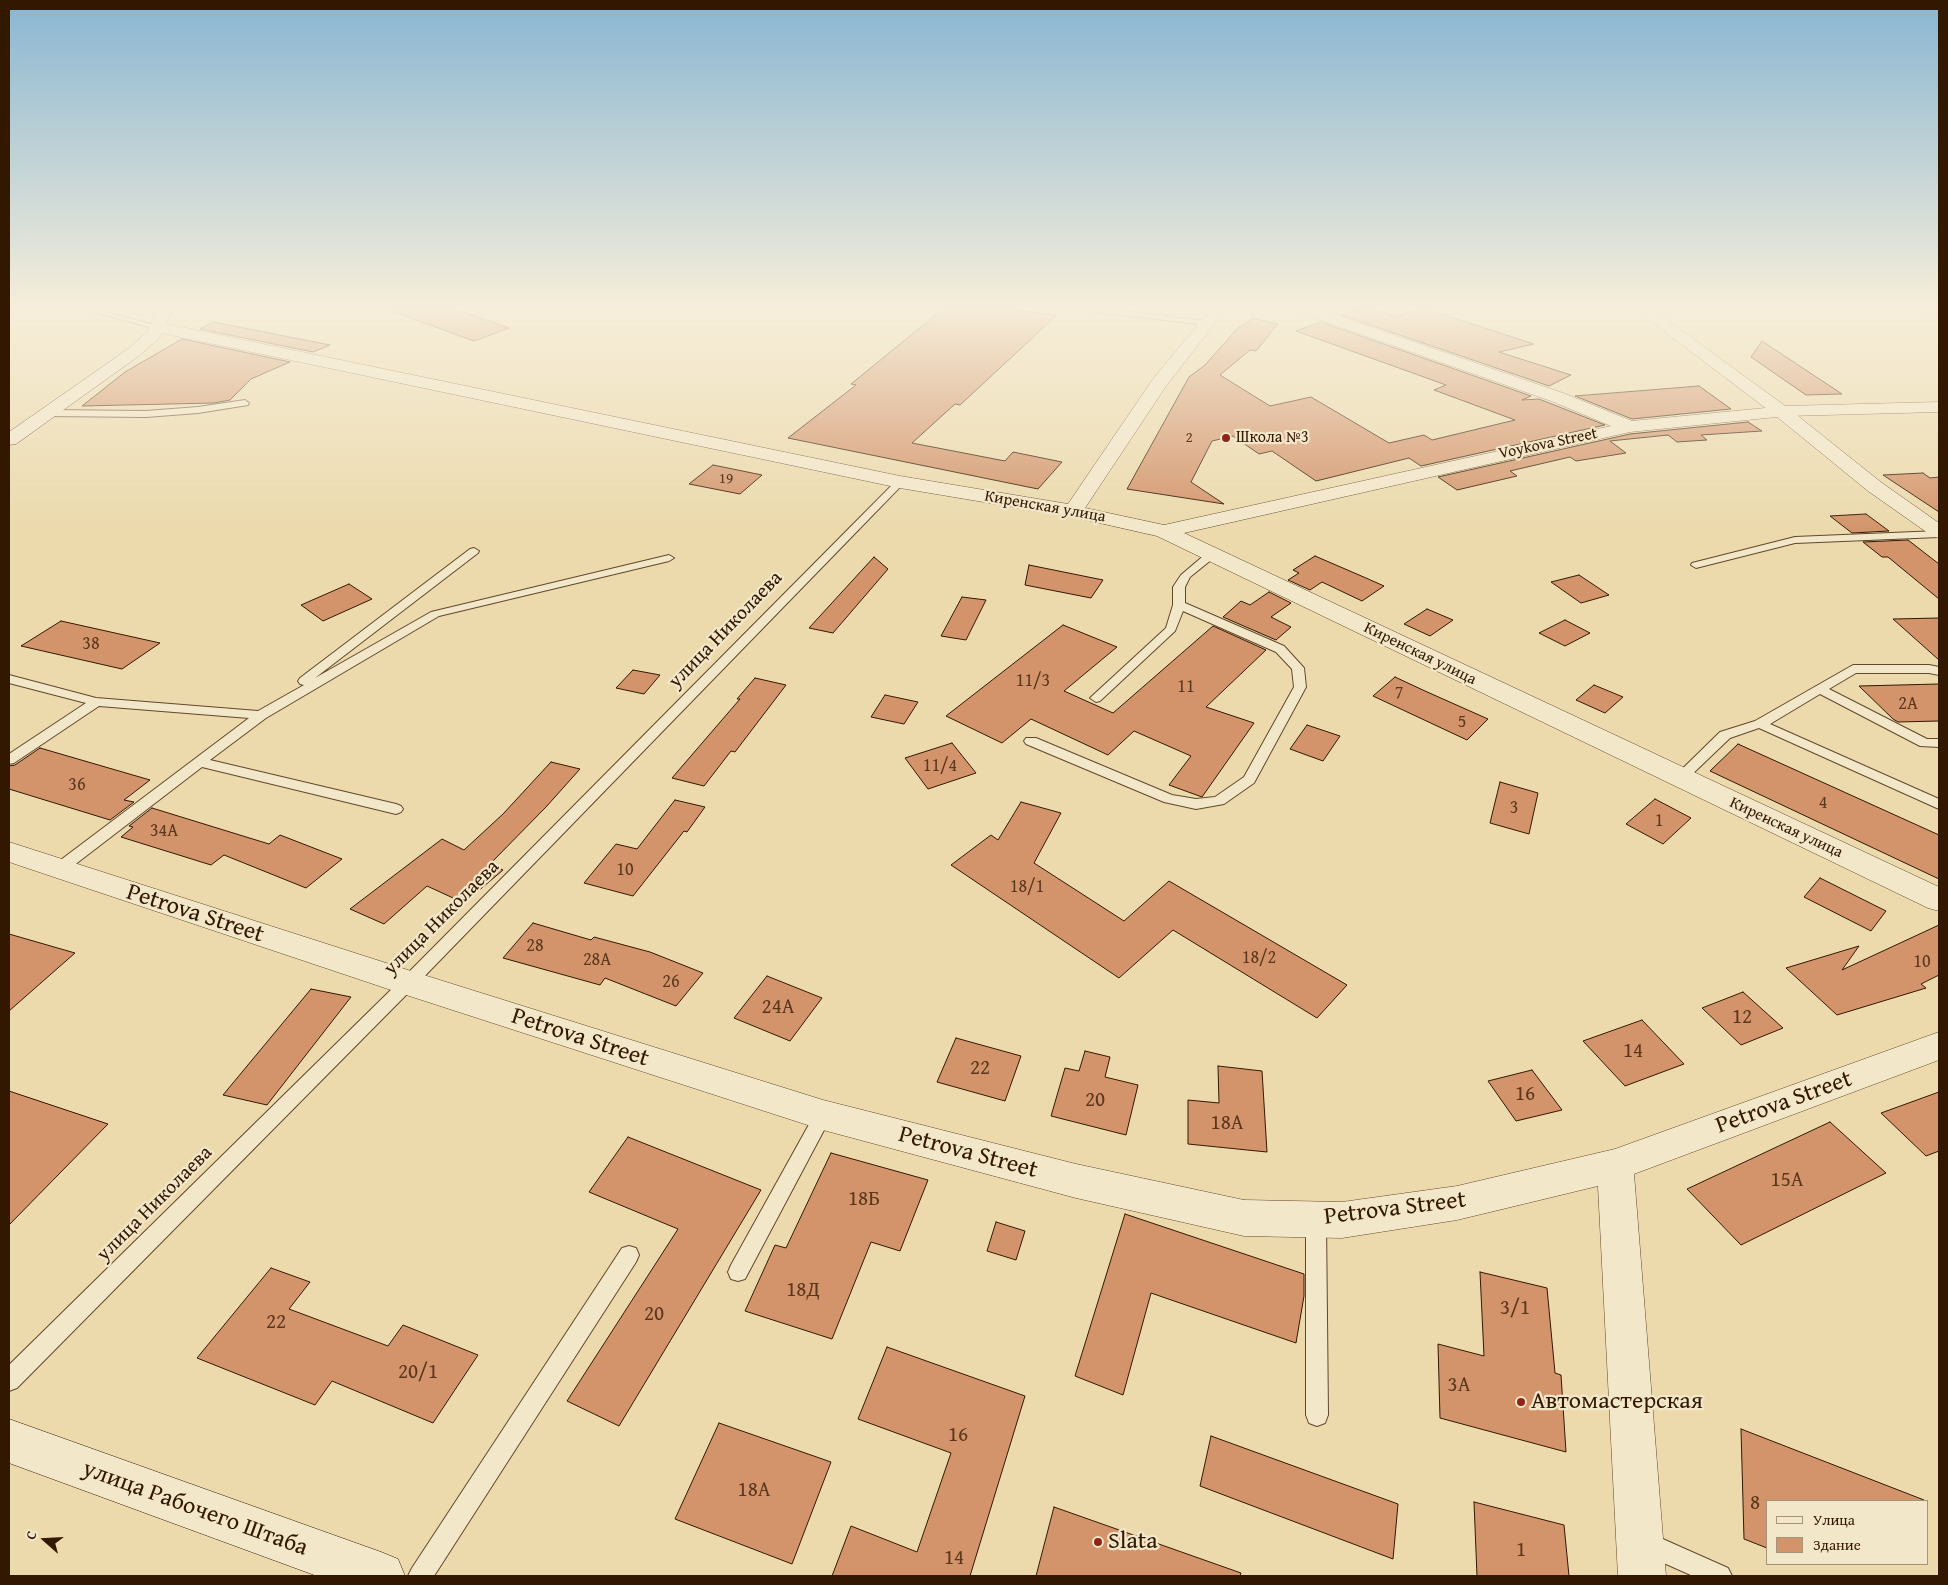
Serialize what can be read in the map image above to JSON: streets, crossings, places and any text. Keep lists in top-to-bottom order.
{
  "streets": {
    "street": [
      "Voykova Street",
      "Киренская улица",
      "Petrova Street",
      "улица Рабочего Штаба"
    ],
    "lane": ["улица Николаева"]
  },
  "crossings": [
    ["Voykova Street", "Киренская улица"],
    ["Киренская улица", "улица Николаева"],
    ["улица Николаева", "Petrova Street"]
  ],
  "places": ["Школа №3", "Автомастерская", "Slata"],
  "house_numbers": [
    "2",
    "19",
    "38",
    "11/3",
    "11",
    "7",
    "2А",
    "5",
    "11/4",
    "36",
    "4",
    "3",
    "1",
    "34А",
    "10",
    "18/1",
    "28",
    "18/2",
    "28А",
    "10",
    "26",
    "24А",
    "12",
    "14",
    "22",
    "16",
    "20",
    "18А",
    "15А",
    "18Б",
    "18Д",
    "3/1",
    "20",
    "22",
    "20/1",
    "3А",
    "16",
    "18А",
    "8",
    "1",
    "14"
  ],
  "legend": ["Улица", "Здание"],
  "north": "left"
}
